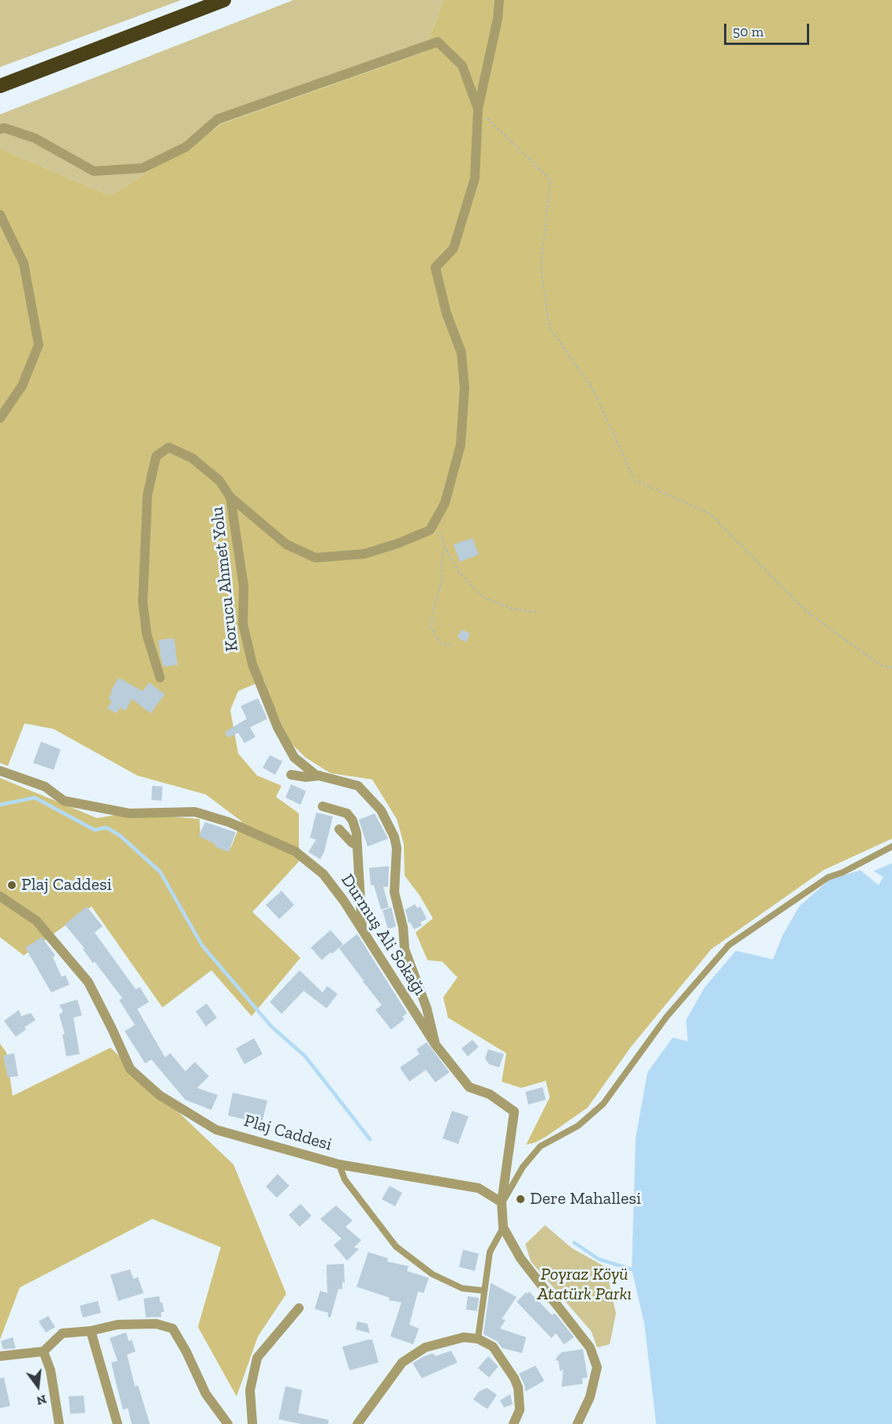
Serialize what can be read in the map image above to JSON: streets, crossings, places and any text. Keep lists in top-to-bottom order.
{
  "streets": {
    "street": ["Korucu Ahmet Yolu", "Durmuş Ali Sokağı", "Plaj Caddesi"]
  },
  "crossings": [
    ["Korucu Ahmet Yolu", "Durmuş Ali Sokağı"],
    ["Durmuş Ali Sokağı", "Plaj Caddesi"]
  ],
  "parks": ["Poyraz Köyü Atatürk Parkı"],
  "places": ["Plaj Caddesi", "Dere Mahallesi"],
  "scale_bar": "50 m",
  "north": "bottom"
}
